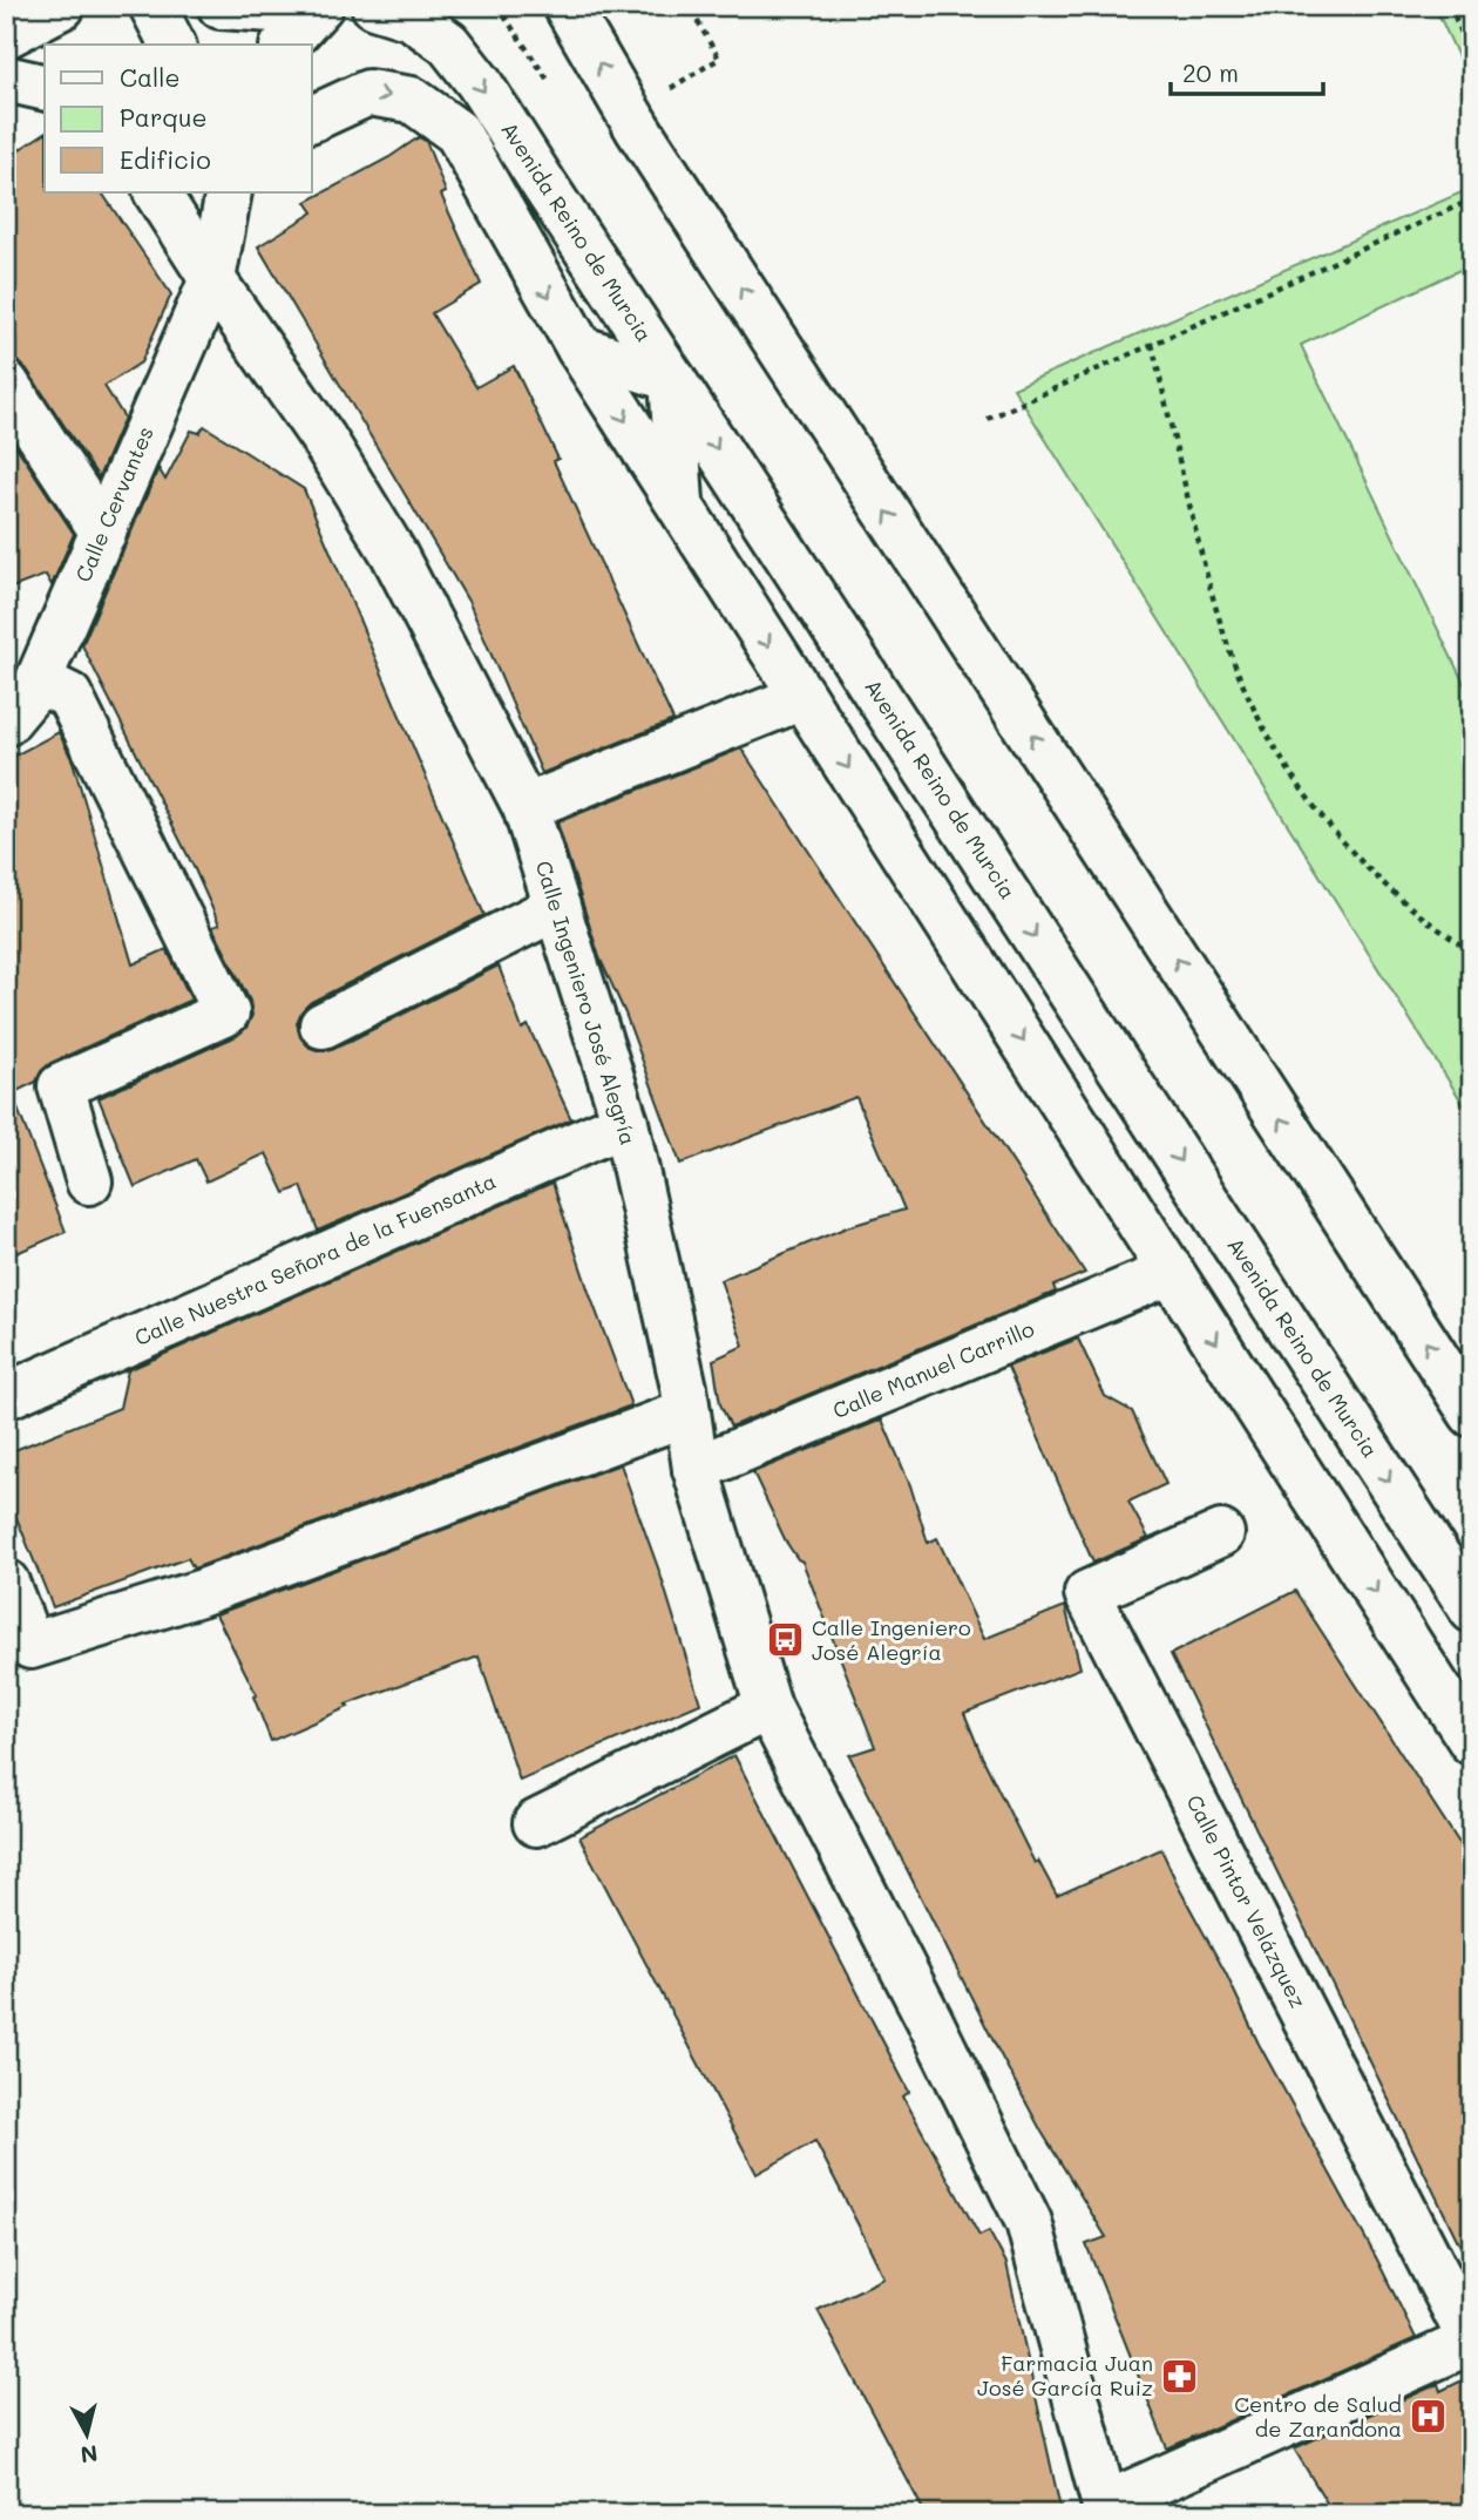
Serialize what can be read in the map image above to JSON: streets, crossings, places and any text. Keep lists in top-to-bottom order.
{
  "streets": {
    "street": [
      "Avenida Reino de Murcia",
      "Calle Cervantes",
      "Calle Ingeniero José Alegría",
      "Calle Nuestra Señora de la Fuensanta",
      "Calle Manuel Carrillo",
      "Calle Pintor Velázquez"
    ]
  },
  "crossings": [
    ["Calle Cervantes", "Calle Ingeniero José Alegría"],
    ["Calle Ingeniero José Alegría", "Calle Nuestra Señora de la Fuensanta"],
    ["Calle Ingeniero José Alegría", "Calle Manuel Carrillo"]
  ],
  "places": {
    "bus stop": ["Calle Ingeniero José Alegría"],
    "pharmacy": ["Farmacia Juan José García Ruiz"],
    "hospital": ["Centro de Salud de Zarandona"]
  },
  "legend": ["Calle", "Parque", "Edificio"],
  "scale_bar": "20 m",
  "north": "bottom"
}
